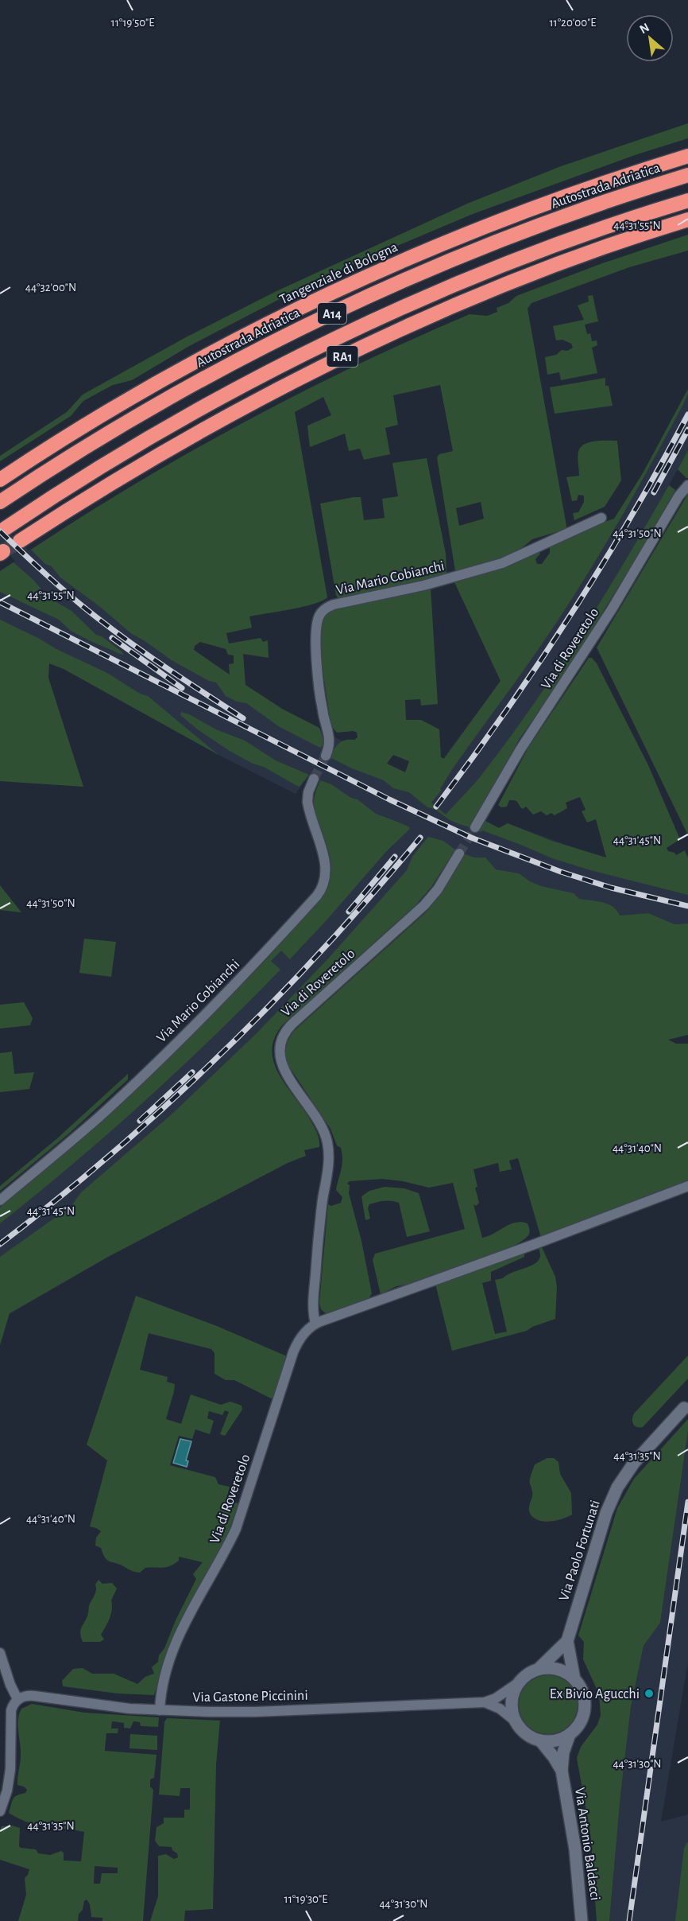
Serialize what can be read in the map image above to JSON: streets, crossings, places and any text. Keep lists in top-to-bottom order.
{
  "streets": {
    "highway": [
      "Autostrada Adriatica",
      "Tangenziale di Bologna",
      "A14",
      "RA1"
    ],
    "street": [
      "Via Mario Cobianchi",
      "Via di Roveretolo",
      "Via Paolo Fortunati",
      "Via Gastone Piccinini",
      "Via Antonio Baldacci"
    ]
  },
  "crossings": [
    ["Via di Roveretolo", "Via Gastone Piccinini"],
    ["Via Paolo Fortunati", "Via Gastone Piccinini"],
    ["Via Paolo Fortunati", "Via Antonio Baldacci"],
    ["Via Gastone Piccinini", "Via Antonio Baldacci"]
  ],
  "places": ["Ex Bivio Agucchi"],
  "north": "top left",
  "coordinates": [
    "11°19'50\"E",
    "11°20'00\"E",
    "44°31'55\"N",
    "44°32'00\"N",
    "44°31'50\"N",
    "44°31'45\"N",
    "44°31'40\"N",
    "44°31'35\"N",
    "44°31'30\"N",
    "11°19'30\"E"
  ]
}
